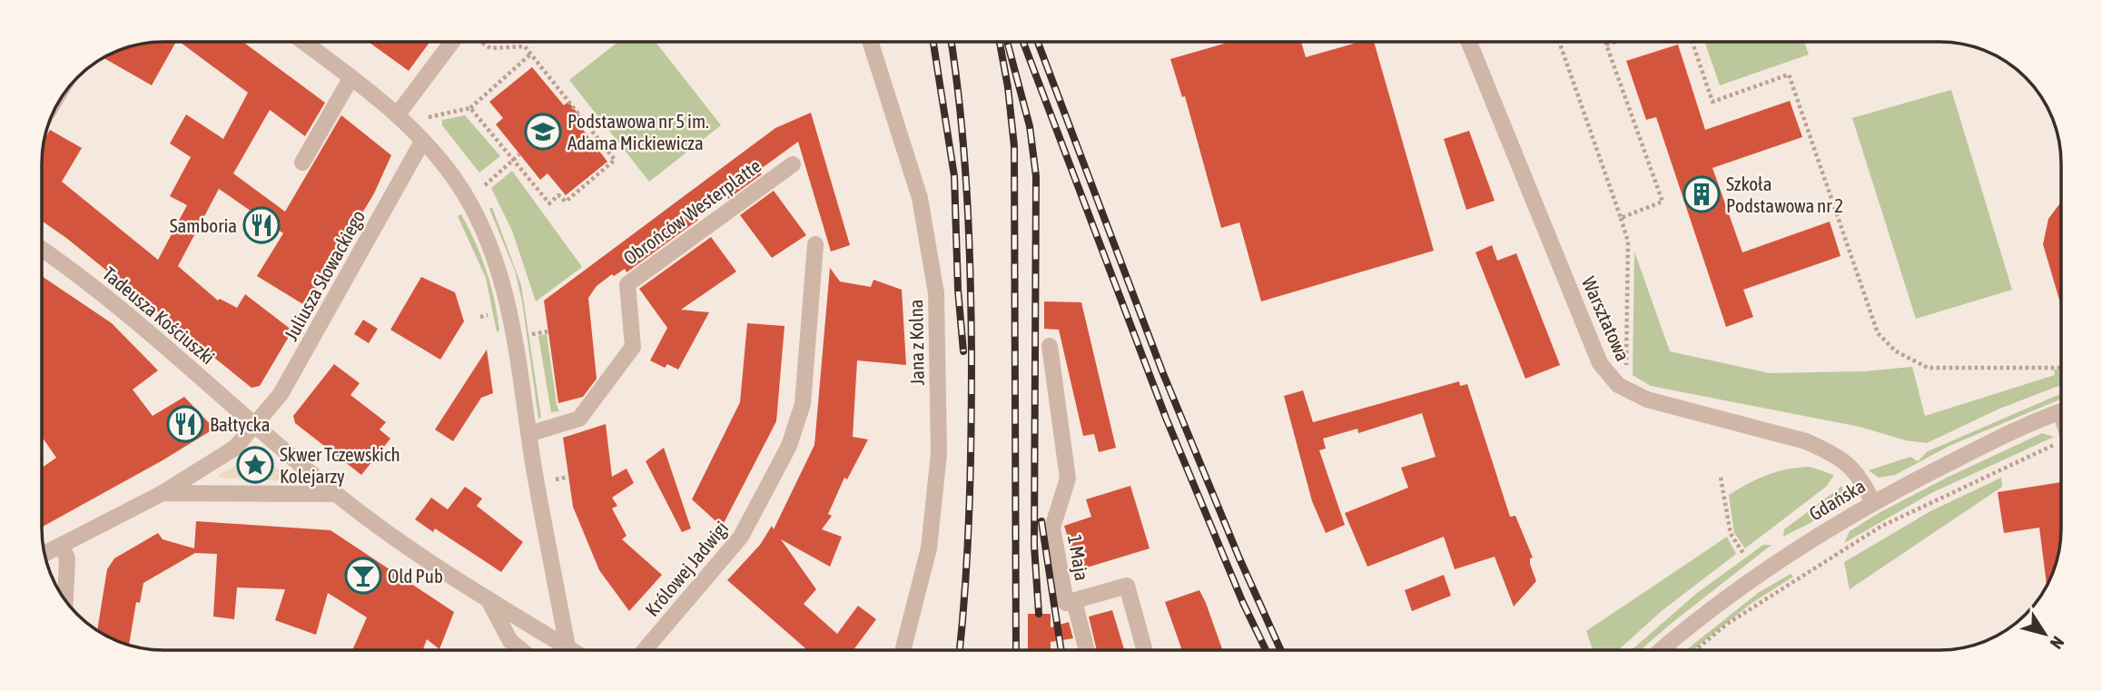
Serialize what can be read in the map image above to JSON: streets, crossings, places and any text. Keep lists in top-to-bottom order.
{
  "streets": {
    "street": [
      "Obrońców Westerplatte",
      "Juliusza Słowackiego",
      "Tadeusza Kościuszki",
      "Warsztatowa",
      "Jana z Kolna",
      "Gdańska",
      "1 Maja",
      "Królowej Jadwigi"
    ]
  },
  "crossings": [
    ["Juliusza Słowackiego", "Tadeusza Kościuszki"],
    ["Warsztatowa", "Gdańska"]
  ],
  "places": {
    "school or university": ["Podstawowa nr 5 im. Adama Mickiewicza"],
    "building": ["Szkoła Podstawowa nr 2"],
    "restaurant": ["Samboria", "Bałtycka"],
    "place": ["Skwer Tczewskich Kolejarzy"],
    "bar": ["Old Pub"]
  },
  "north": "bottom right"
}
